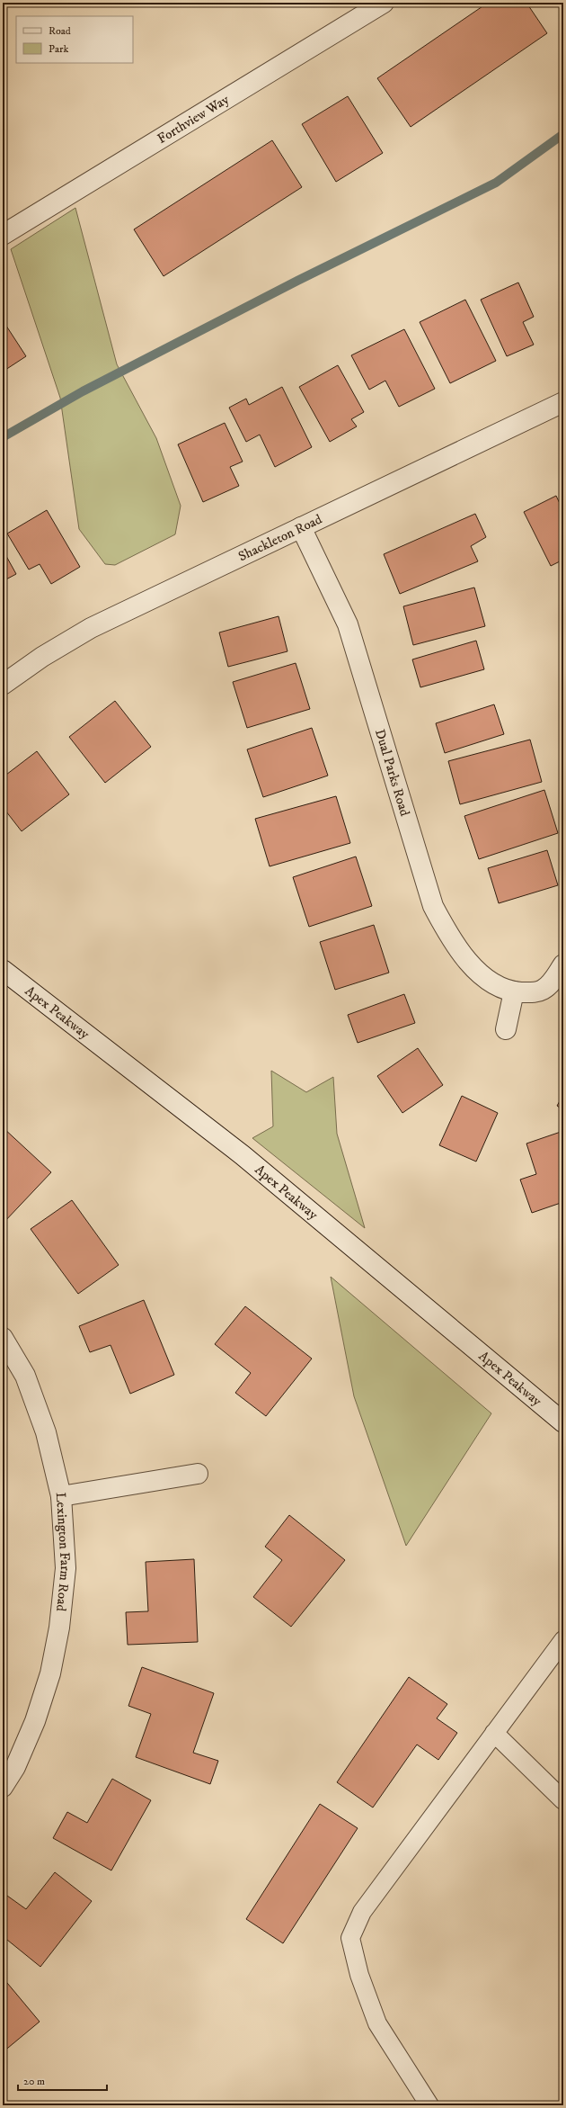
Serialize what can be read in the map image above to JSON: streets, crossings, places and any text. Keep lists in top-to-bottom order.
{
  "streets": {
    "street": [
      "Forthview Way",
      "Shackleton Road",
      "Dual Parks Road",
      "Apex Peakway",
      "Lexington Farm Road"
    ]
  },
  "crossings": [
    ["Shackleton Road", "Dual Parks Road"]
  ],
  "legend": ["Road", "Park"],
  "scale_bar": "20 m"
}
